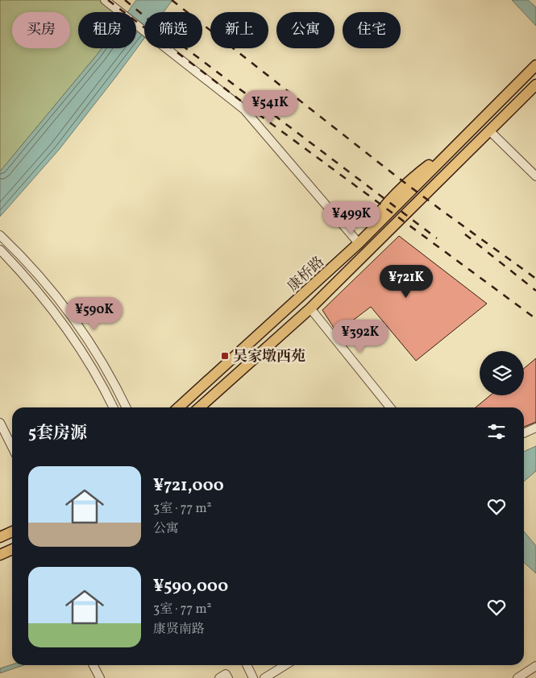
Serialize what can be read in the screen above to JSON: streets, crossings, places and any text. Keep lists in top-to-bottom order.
{
  "streets": {
    "main road": ["康桥路"]
  },
  "places": {
    "transit": ["吴家墩西苑"]
  },
  "page": {
    "chip": [
      "买房",
      "租房",
      "筛选",
      "新上",
      "公寓",
      "住宅"
    ],
    "price": [
      "¥541K",
      "¥499K",
      "¥721K",
      "¥590K",
      "¥392K"
    ],
    "heading": "5套房源",
    "list": [
      {
        "name": "¥721,000",
        "note": "3室 · 77 m² · 公寓"
      },
      {
        "name": "¥590,000",
        "note": "3室 · 77 m² · 康贤南路"
      }
    ]
  }
}
